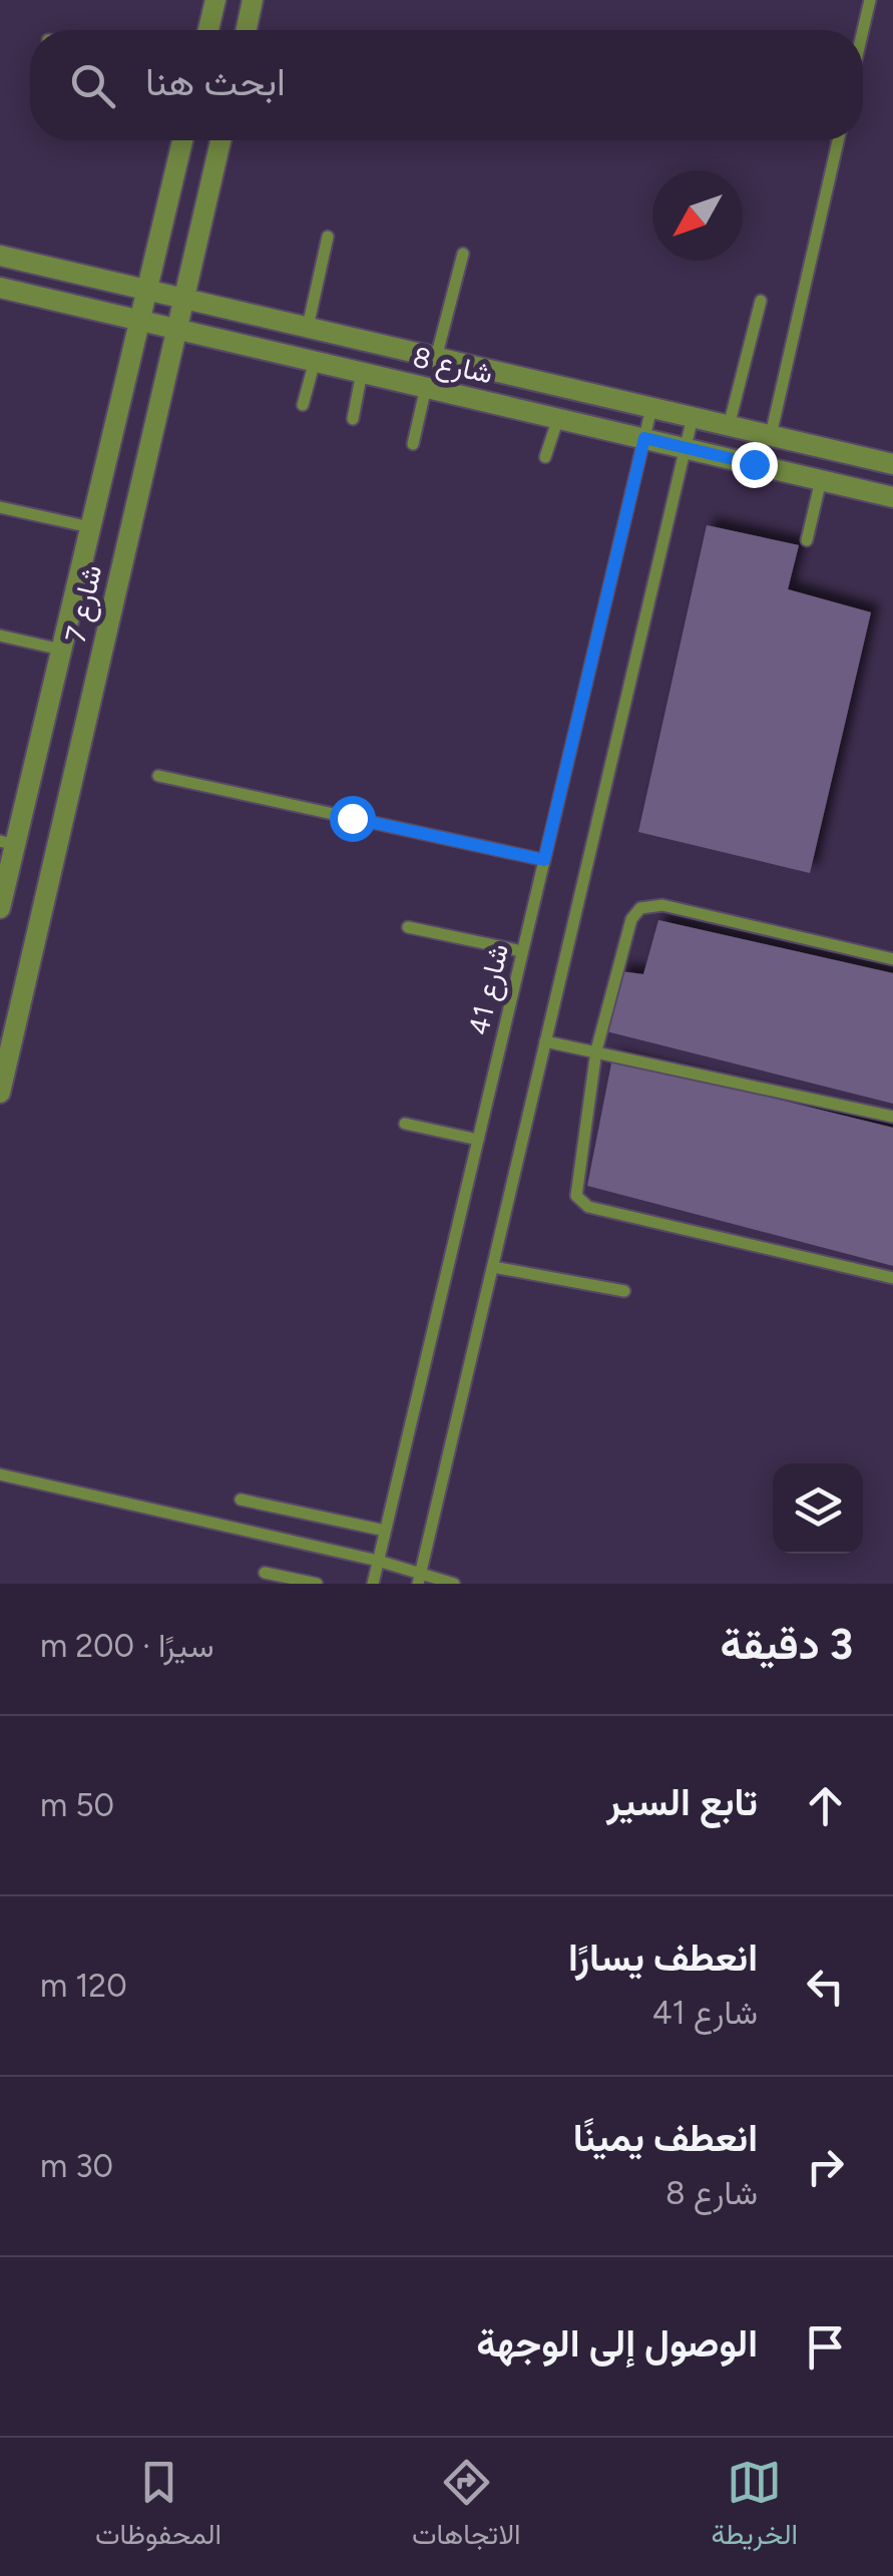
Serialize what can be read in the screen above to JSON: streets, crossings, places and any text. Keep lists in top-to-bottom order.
{
  "streets": {
    "street": ["شارع 8", "شارع 7"],
    "lane": ["شارع 41"]
  },
  "crossings": [
    ["شارع 8", "شارع 7"],
    ["شارع 8", "شارع 41"]
  ],
  "north": "bottom left",
  "page": {
    "search": "ابحث هنا",
    "heading": ["3 دقيقة", "سيرًا · 200 m"],
    "list": [
      ["تابع السير", "50 m"],
      ["انعطف يسارًا", "شارع 41", "120 m"],
      ["انعطف يمينًا", "شارع 8", "30 m"],
      "الوصول إلى الوجهة"
    ],
    "nav": ["الخريطة", "الاتجاهات", "المحفوظات"]
  }
}
